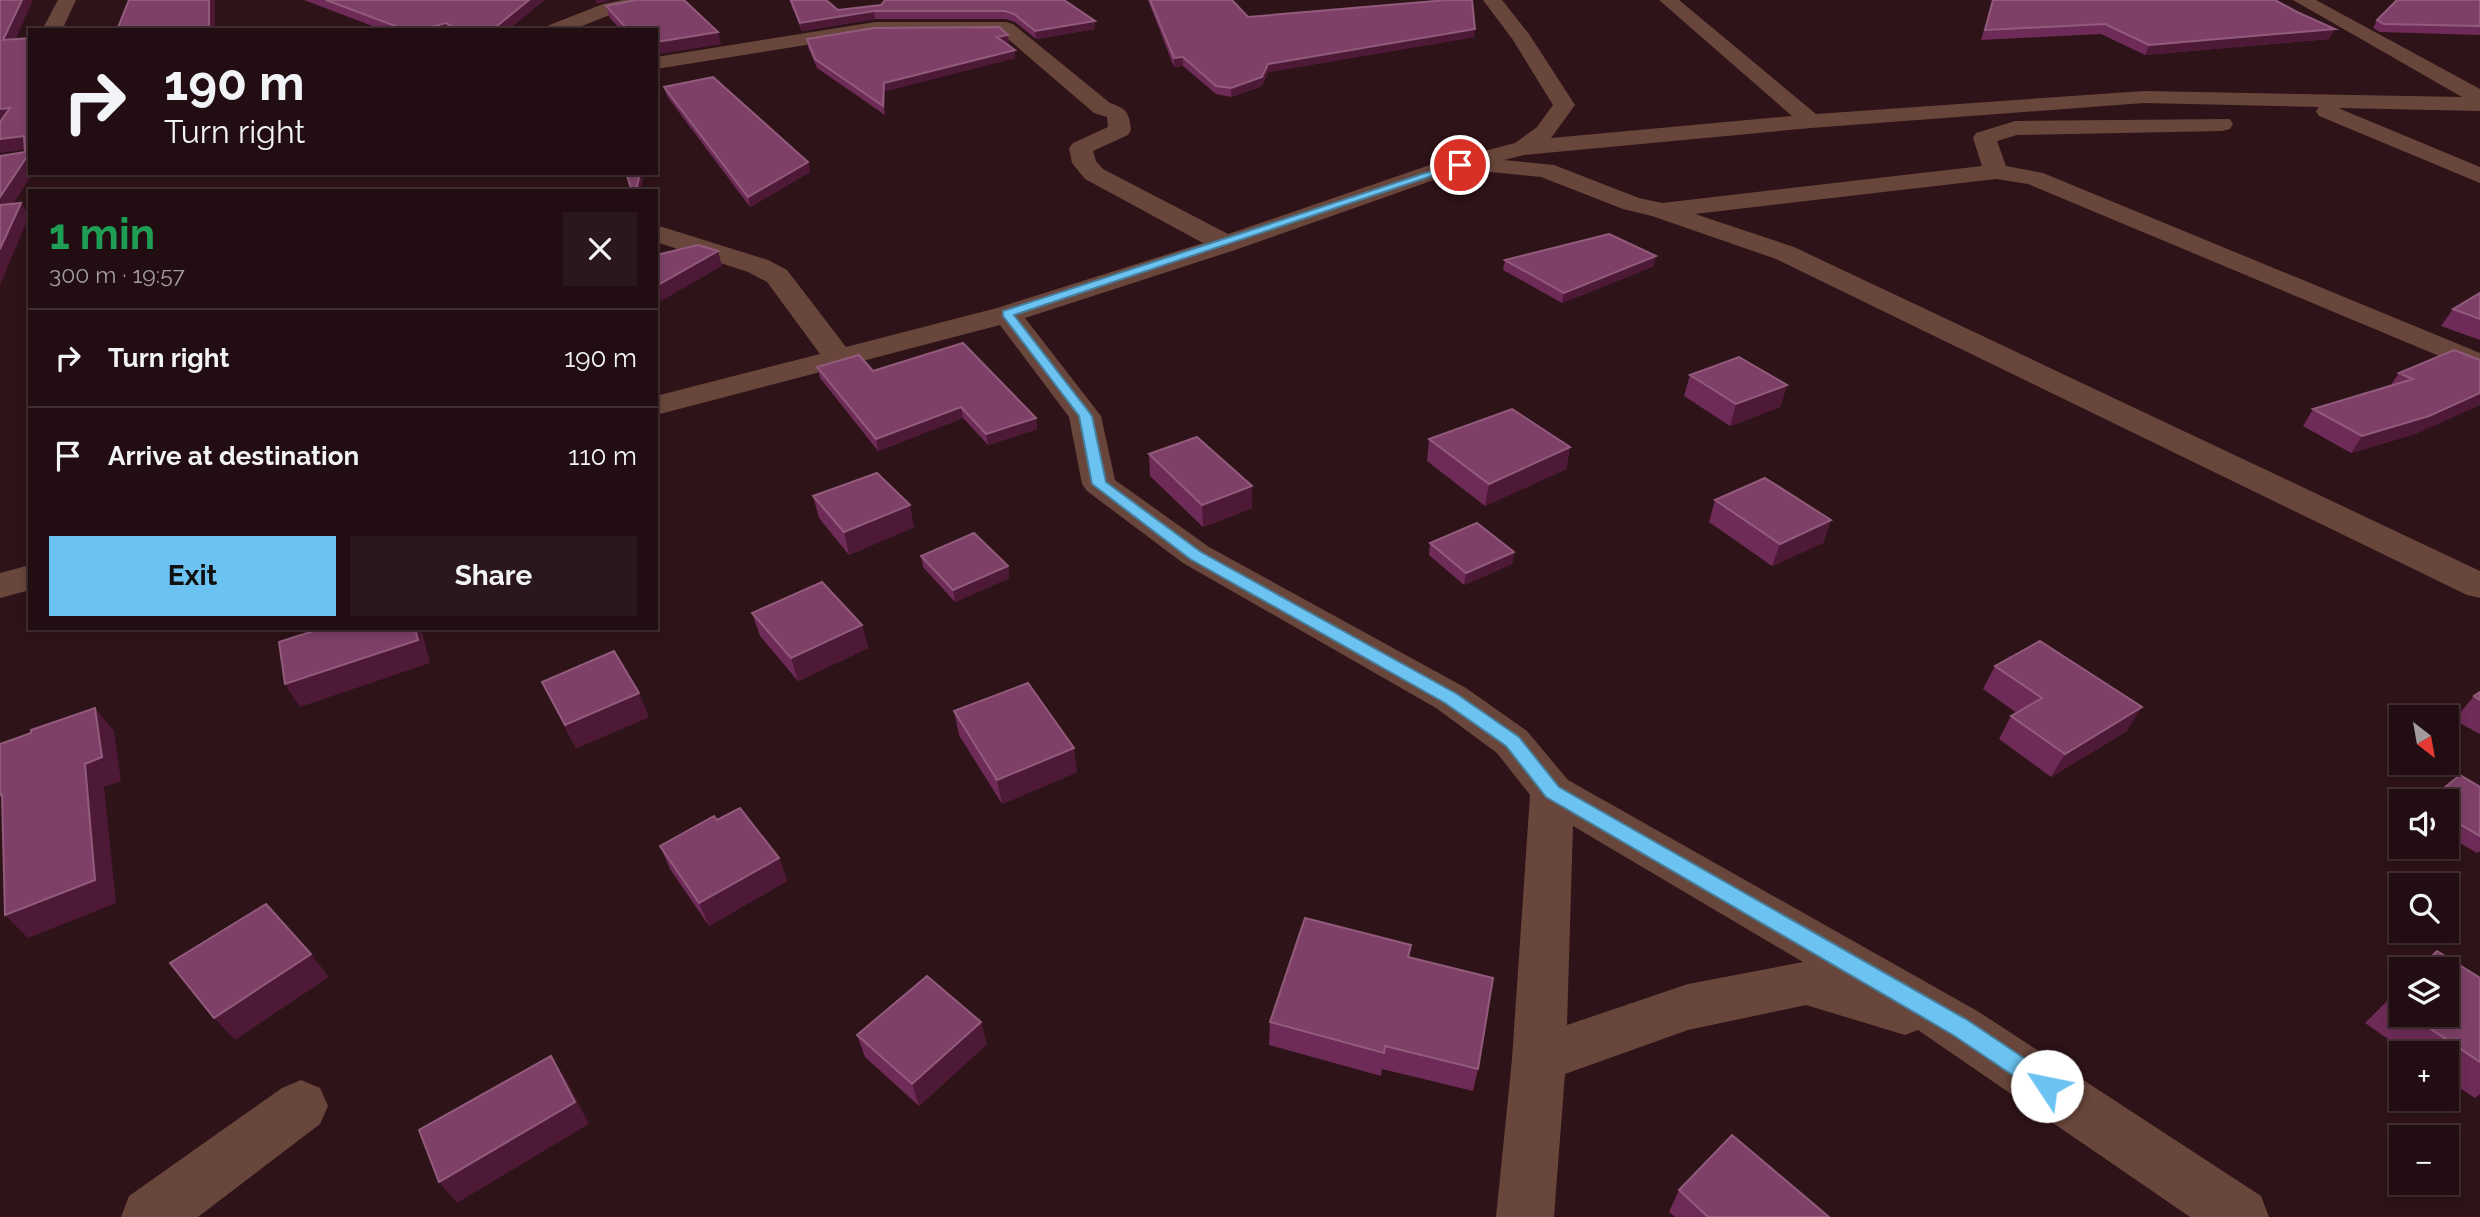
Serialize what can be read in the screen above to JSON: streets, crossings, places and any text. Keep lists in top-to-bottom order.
{
  "north": "bottom right",
  "page": {
    "turn": ["190 m", "Turn right"],
    "heading": ["1 min", "300 m · 19:57"],
    "list": [
      {
        "name": "Turn right",
        "value": "190 m"
      },
      {
        "name": "Arrive at destination",
        "value": "110 m"
      }
    ],
    "buttons": ["Exit", "Share"],
    "map_buttons": ["+", "−"]
  }
}
